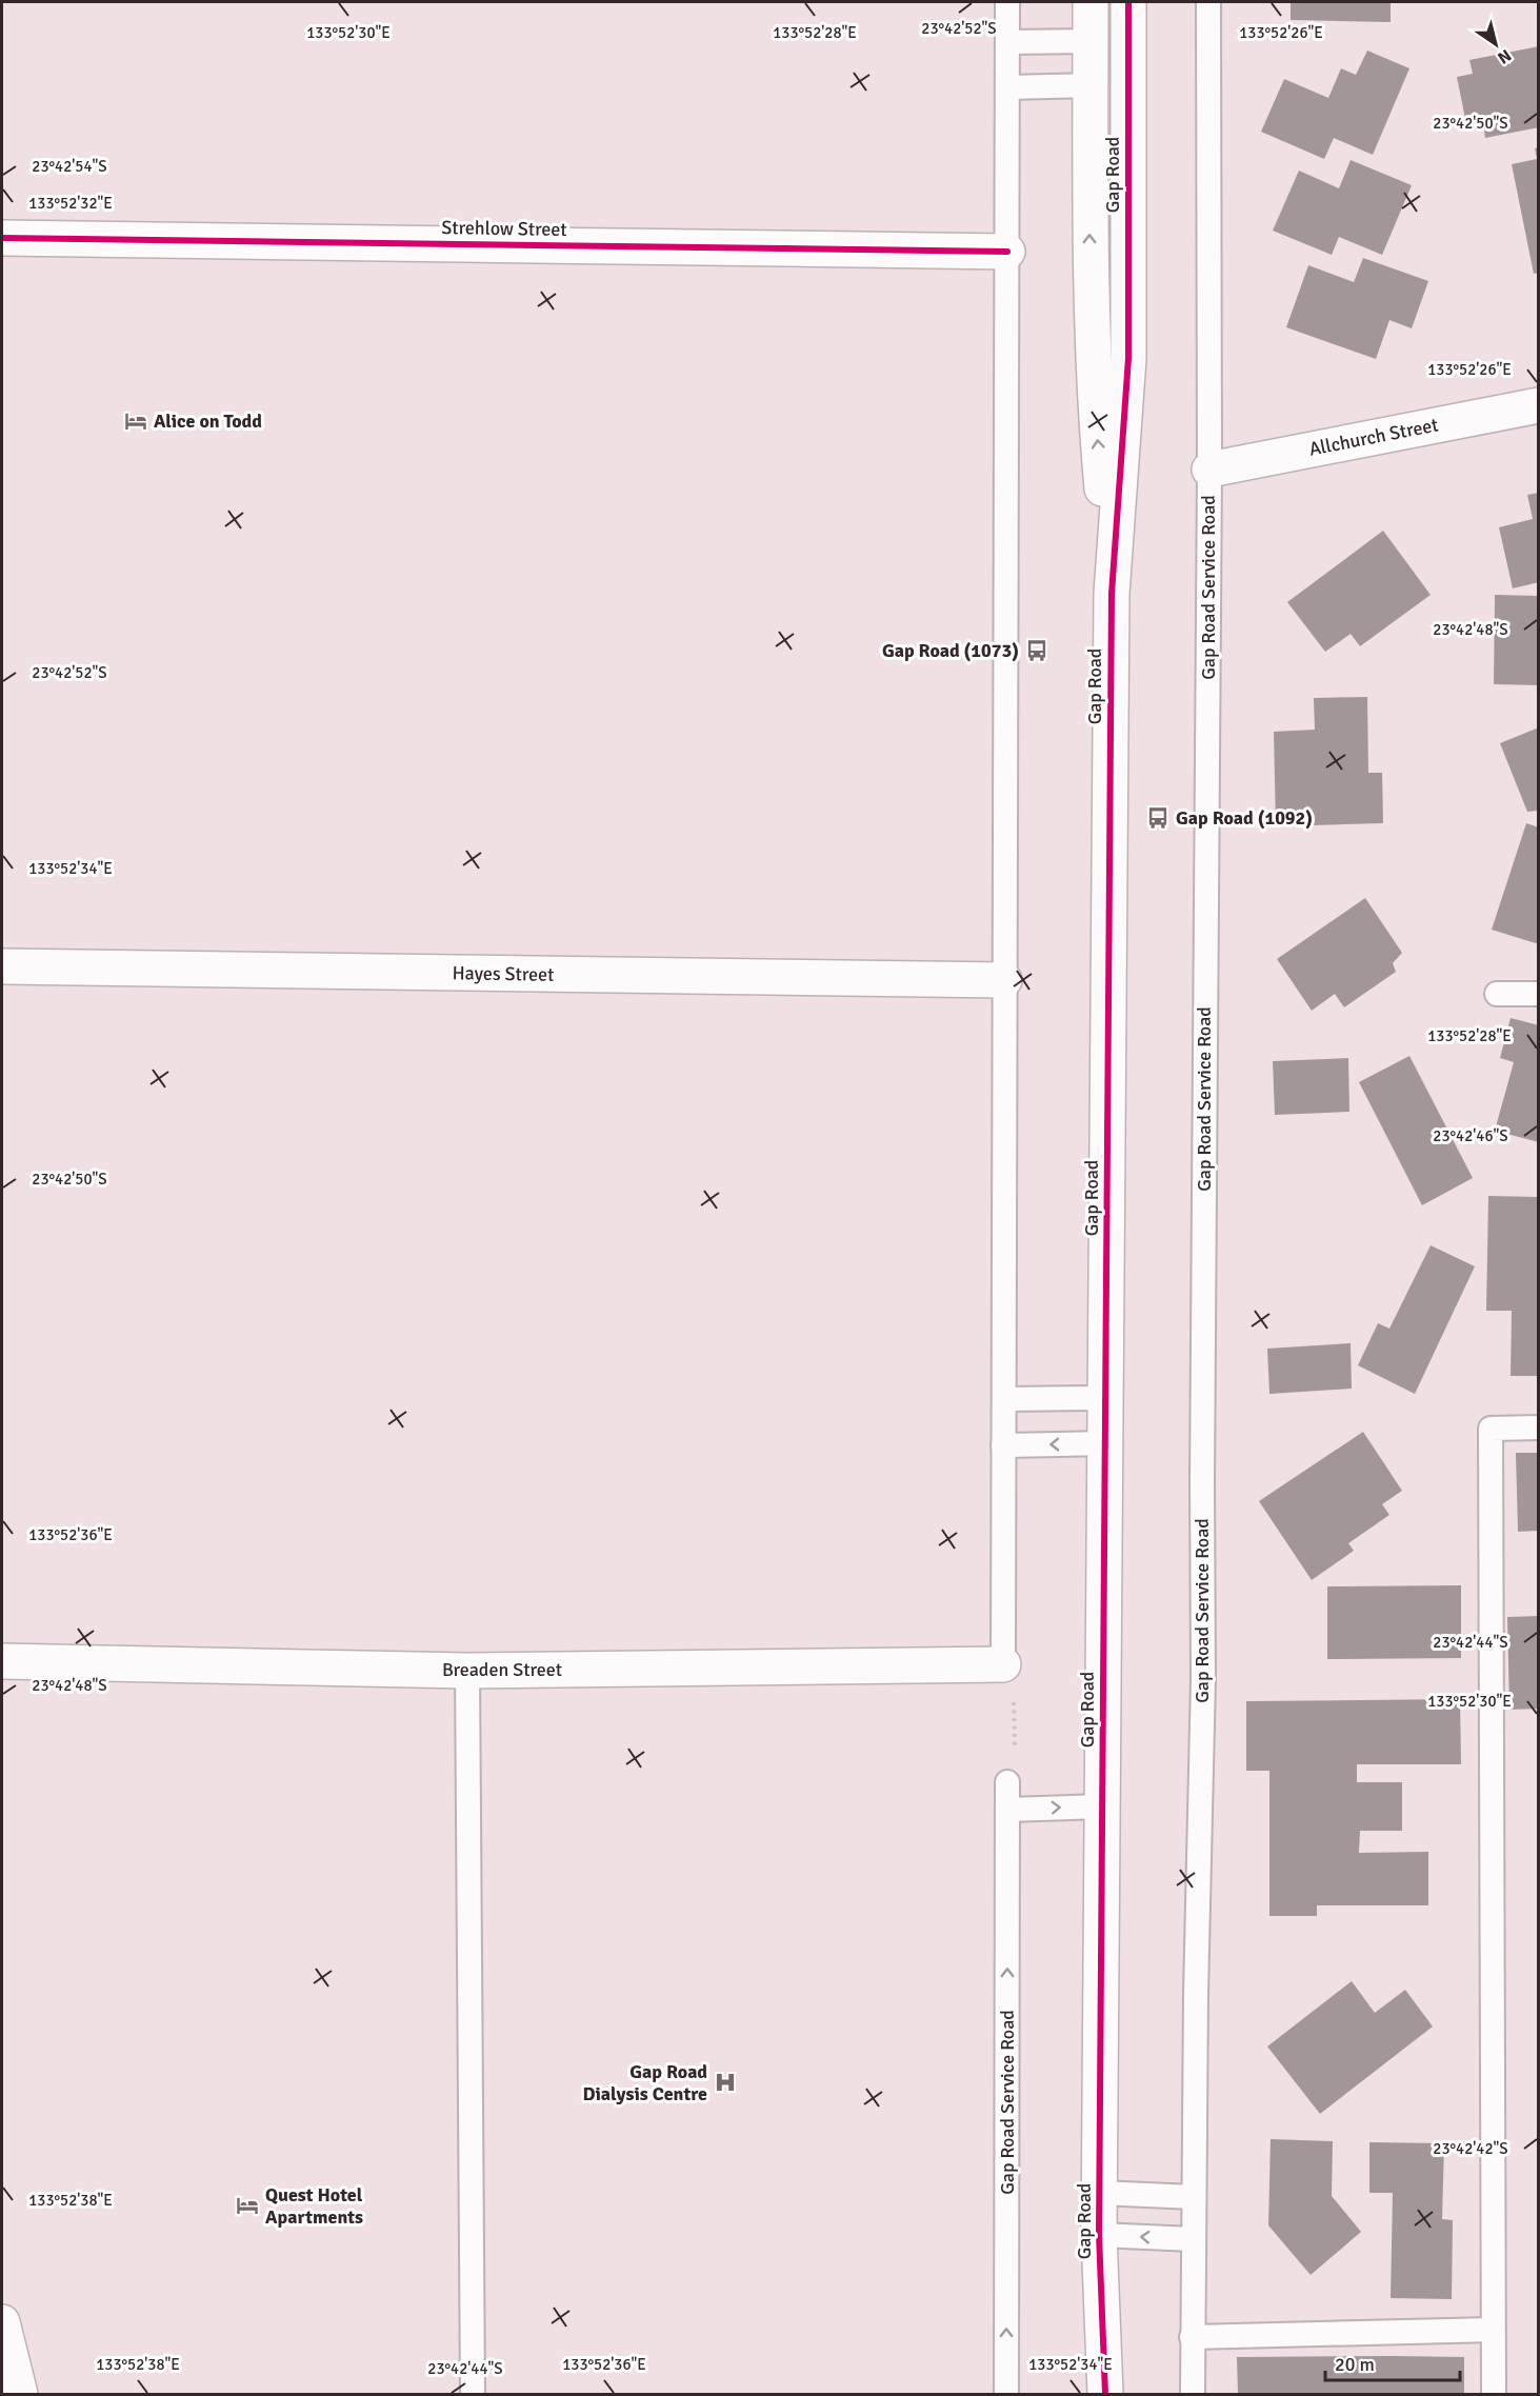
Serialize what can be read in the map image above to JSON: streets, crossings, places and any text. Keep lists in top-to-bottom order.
{
  "streets": {
    "street": [
      "Gap Road",
      "Strehlow Street",
      "Allchurch Street",
      "Hayes Street",
      "Breaden Street"
    ],
    "lane": ["Gap Road Service Road"]
  },
  "crossings": [
    ["Allchurch Street", "Gap Road Service Road"]
  ],
  "places": {
    "hotel": ["Alice on Todd", "Quest Hotel Apartments"],
    "bus stop": ["Gap Road (1073)", "Gap Road (1092)"],
    "hospital": ["Gap Road Dialysis Centre"]
  },
  "scale_bar": "20 m",
  "north": "bottom right",
  "coordinates": [
    "23°42'52\"S",
    "133°52'30\"E",
    "133°52'28\"E",
    "133°52'26\"E",
    "23°42'50\"S",
    "23°42'54\"S",
    "133°52'32\"E",
    "23°42'48\"S",
    "133°52'34\"E",
    "23°42'46\"S",
    "133°52'36\"E",
    "23°42'44\"S",
    "23°42'42\"S",
    "133°52'38\"E"
  ]
}
